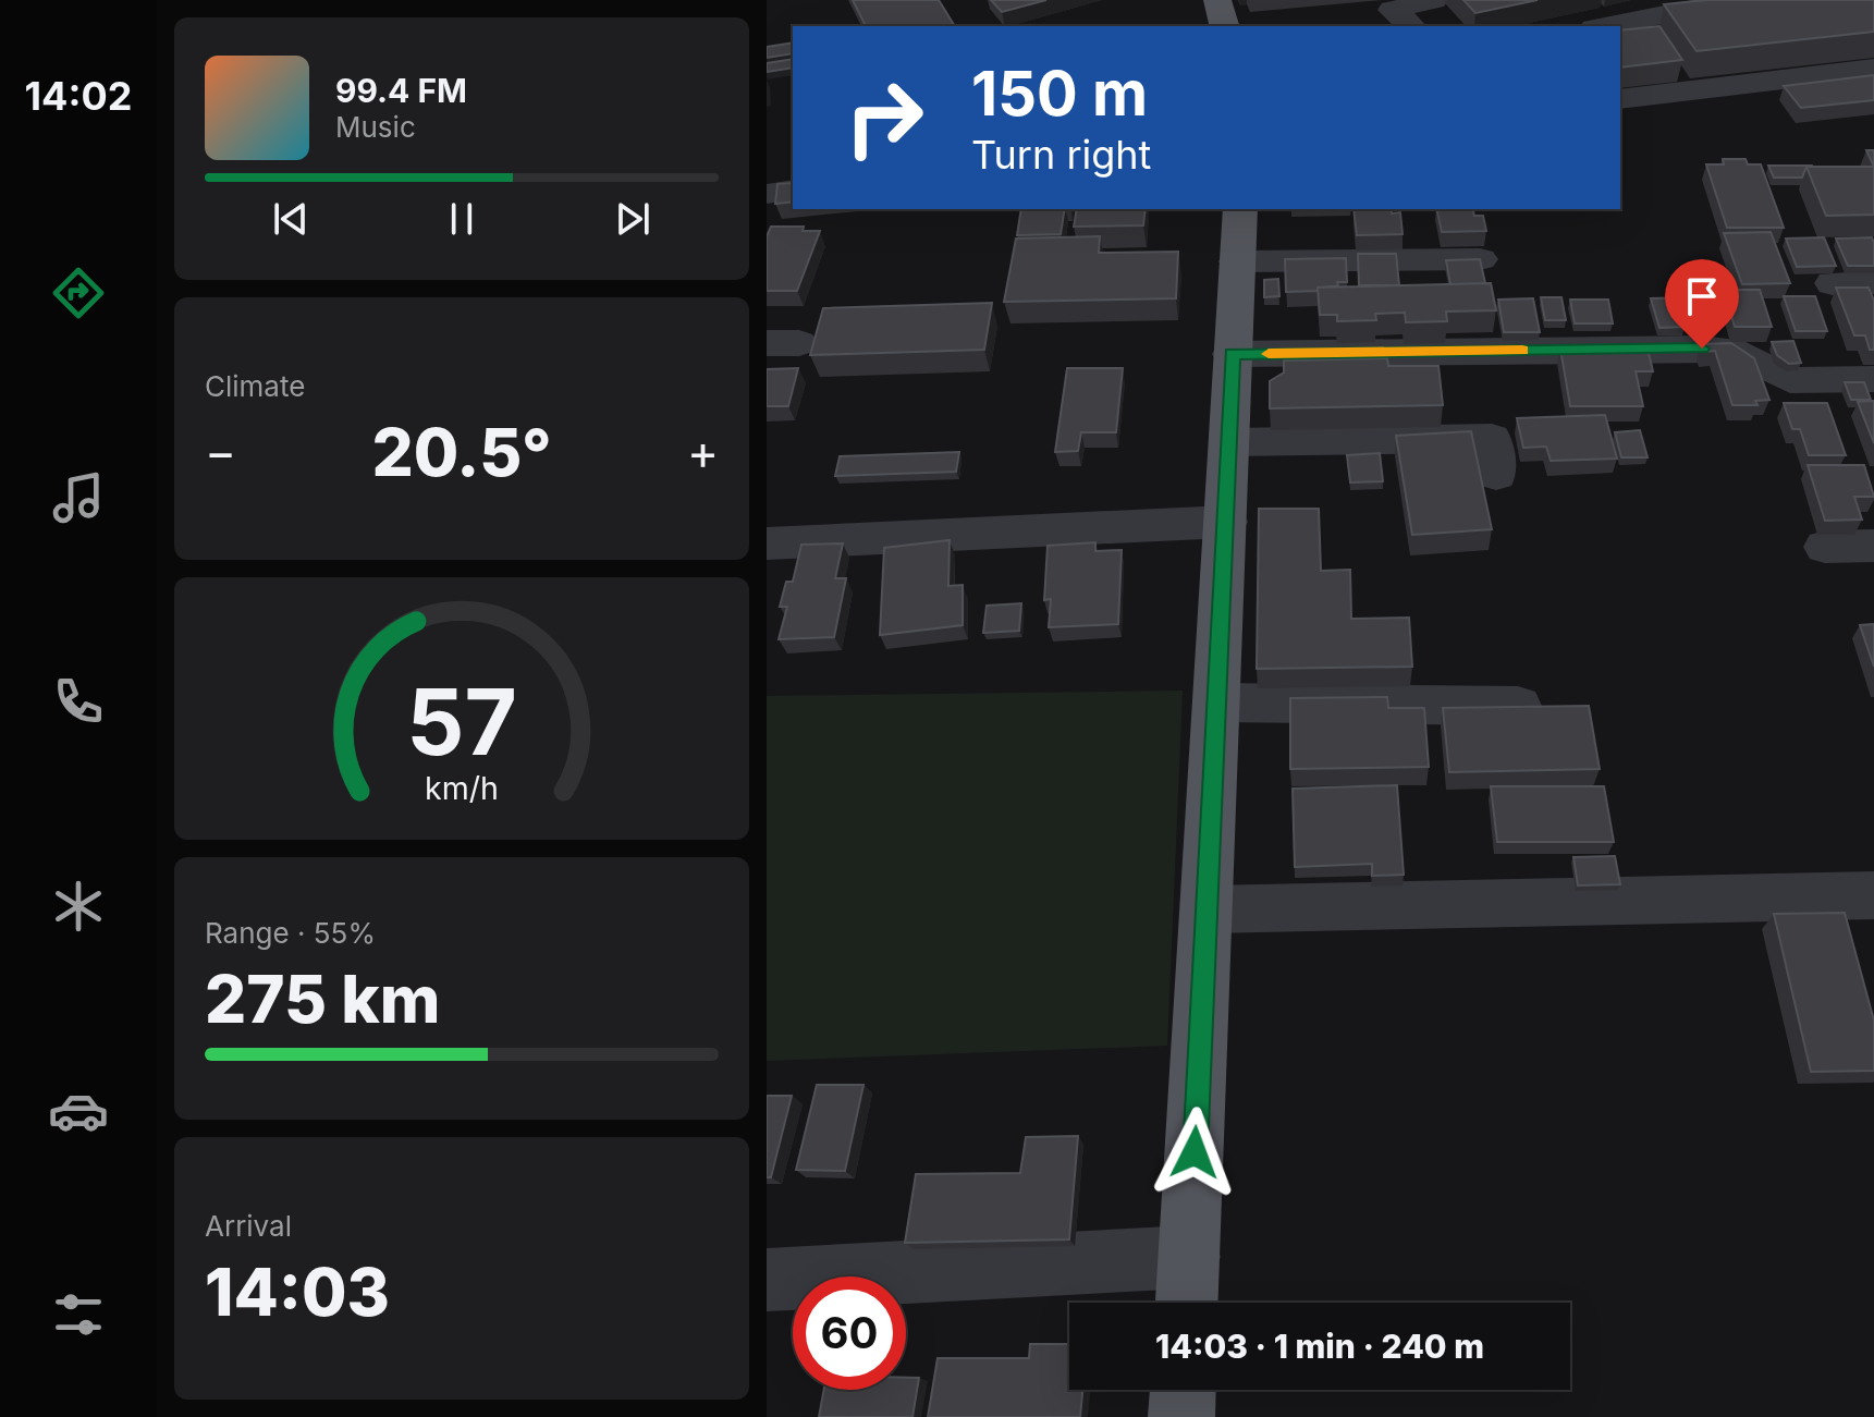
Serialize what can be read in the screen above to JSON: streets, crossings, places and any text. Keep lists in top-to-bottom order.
{
  "page": {
    "tabs": "14:02",
    "turn": ["150 m", "Turn right"],
    "song": ["99.4 FM", "Music"],
    "tile": [
      "Climate",
      ["Range · 55%", "275 km"],
      ["Arrival", "14:03"]
    ],
    "heat": ["−", "20.5°", "+"],
    "limit": "60",
    "trip": "14:03 · 1 min · 240 m",
    "gauge": ["57", "km/h"]
  }
}
